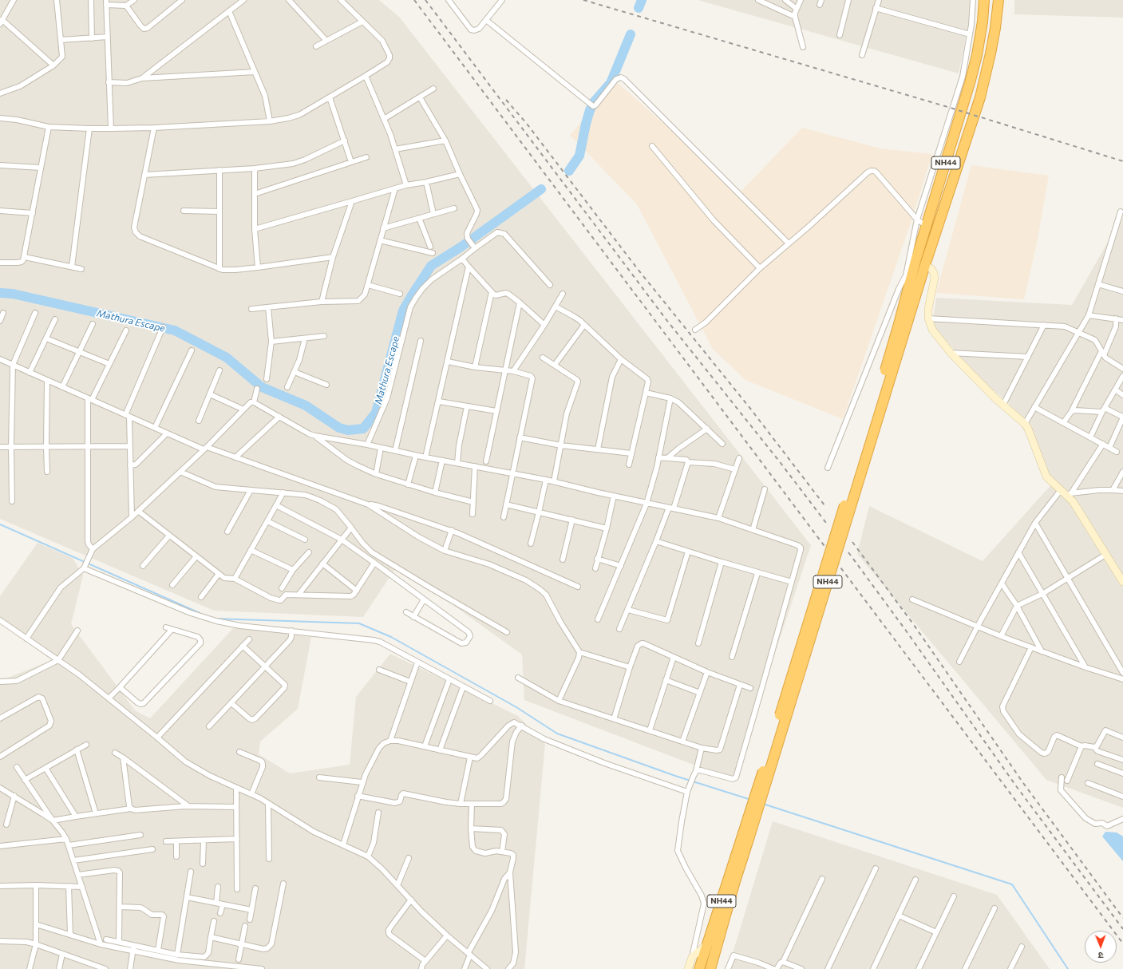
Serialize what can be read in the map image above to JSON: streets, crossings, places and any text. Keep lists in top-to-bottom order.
{
  "streets": {
    "highway": ["NH44"]
  },
  "water": ["Mathura Escape"],
  "north": "bottom"
}
